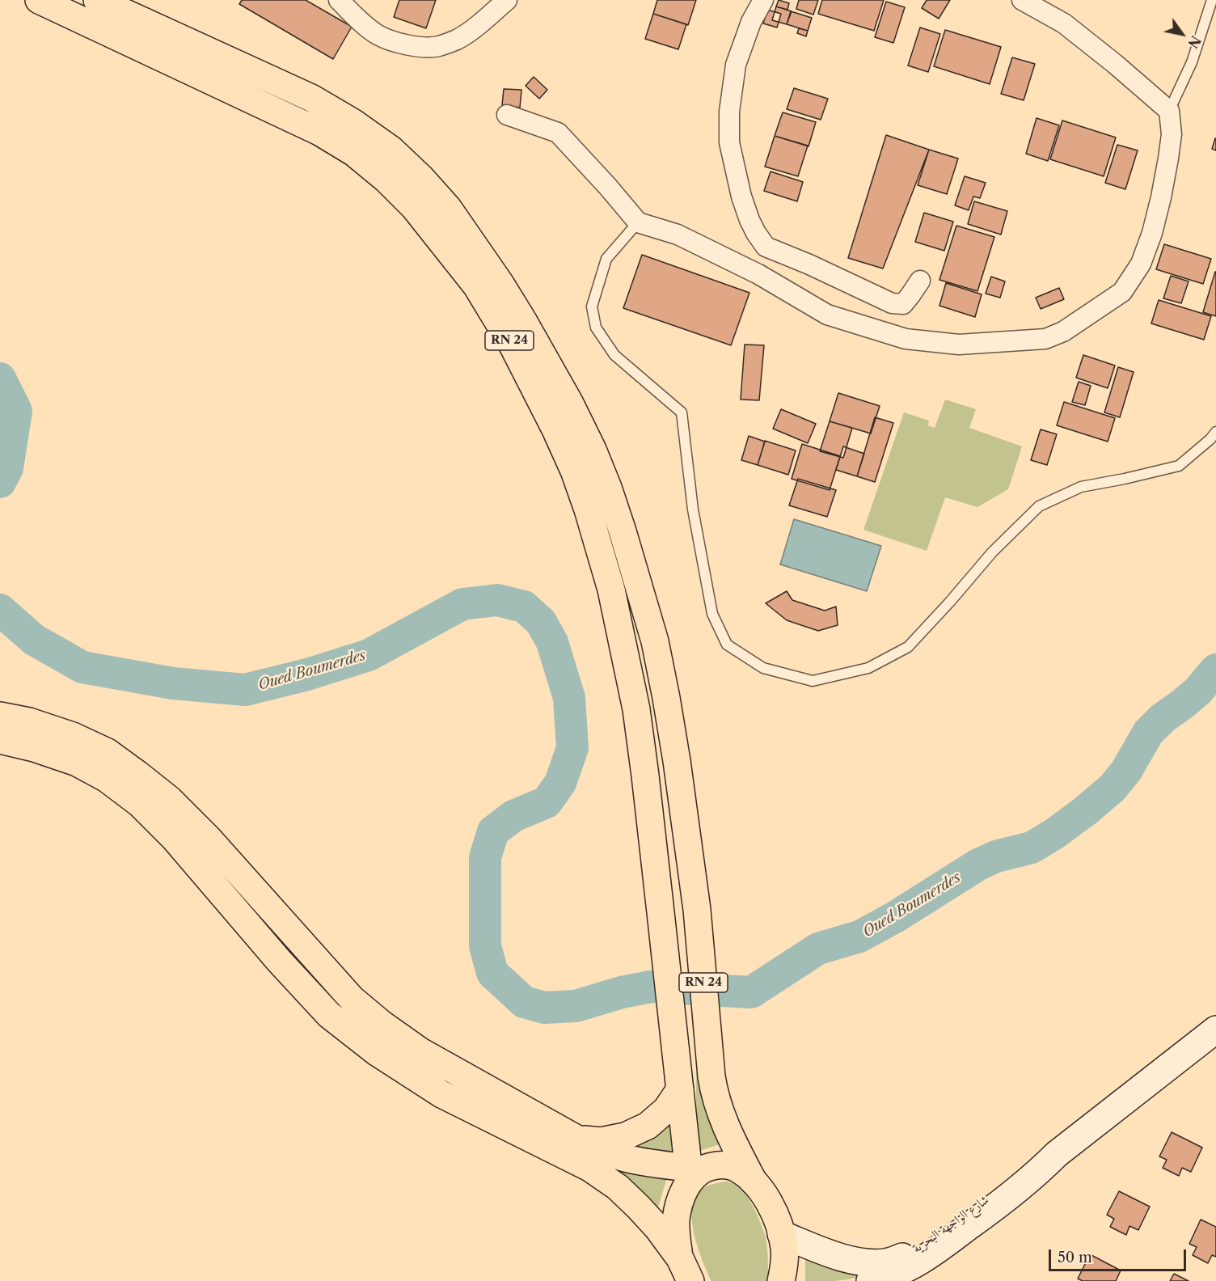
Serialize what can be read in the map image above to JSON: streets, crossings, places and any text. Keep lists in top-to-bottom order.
{
  "streets": {
    "main road": ["RN 24", "شارع الواجهة البحرية"]
  },
  "water": ["Oued Boumerdes"],
  "scale_bar": "50 m",
  "north": "bottom right"
}
